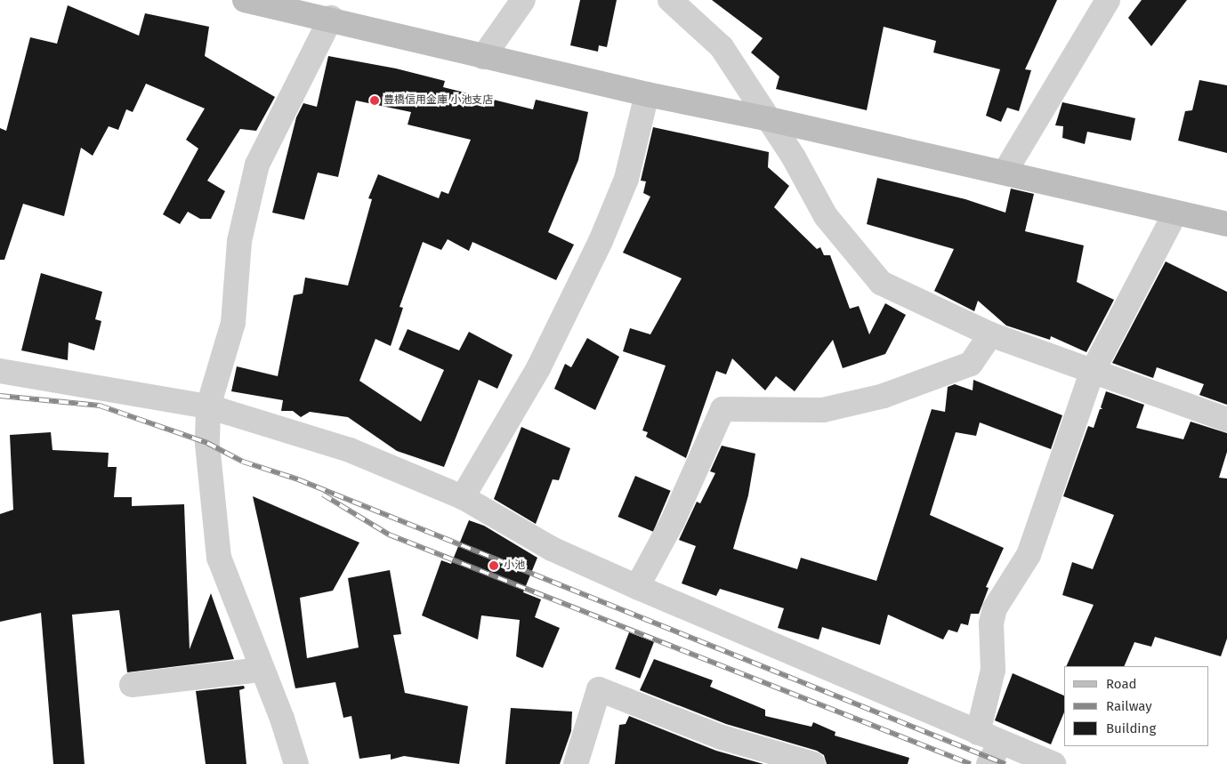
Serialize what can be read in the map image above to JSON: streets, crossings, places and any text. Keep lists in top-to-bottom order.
{
  "places": ["豊橋信用金庫 小池支店", "小池"],
  "legend": ["Road", "Railway", "Building"]
}
